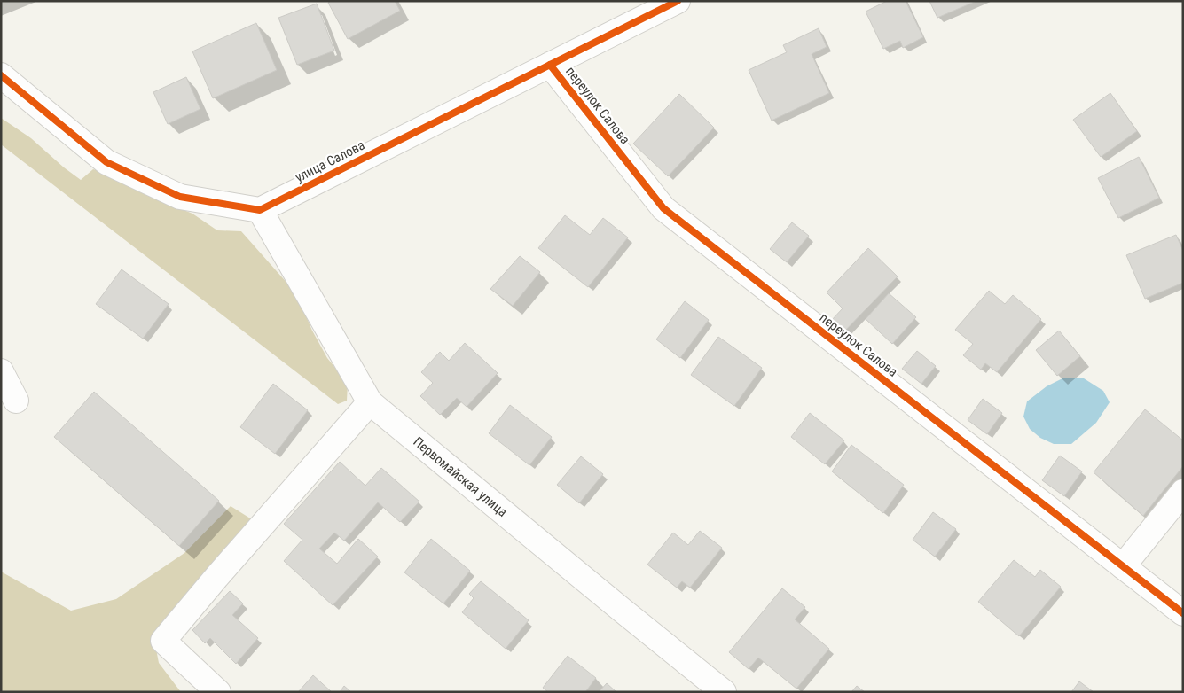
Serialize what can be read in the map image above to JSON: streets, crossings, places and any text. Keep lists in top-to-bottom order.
{
  "streets": {
    "street": ["переулок Салова", "улица Салова", "Первомайская улица"]
  },
  "crossings": [
    ["переулок Салова", "улица Салова"],
    ["улица Салова", "Первомайская улица"]
  ]
}
